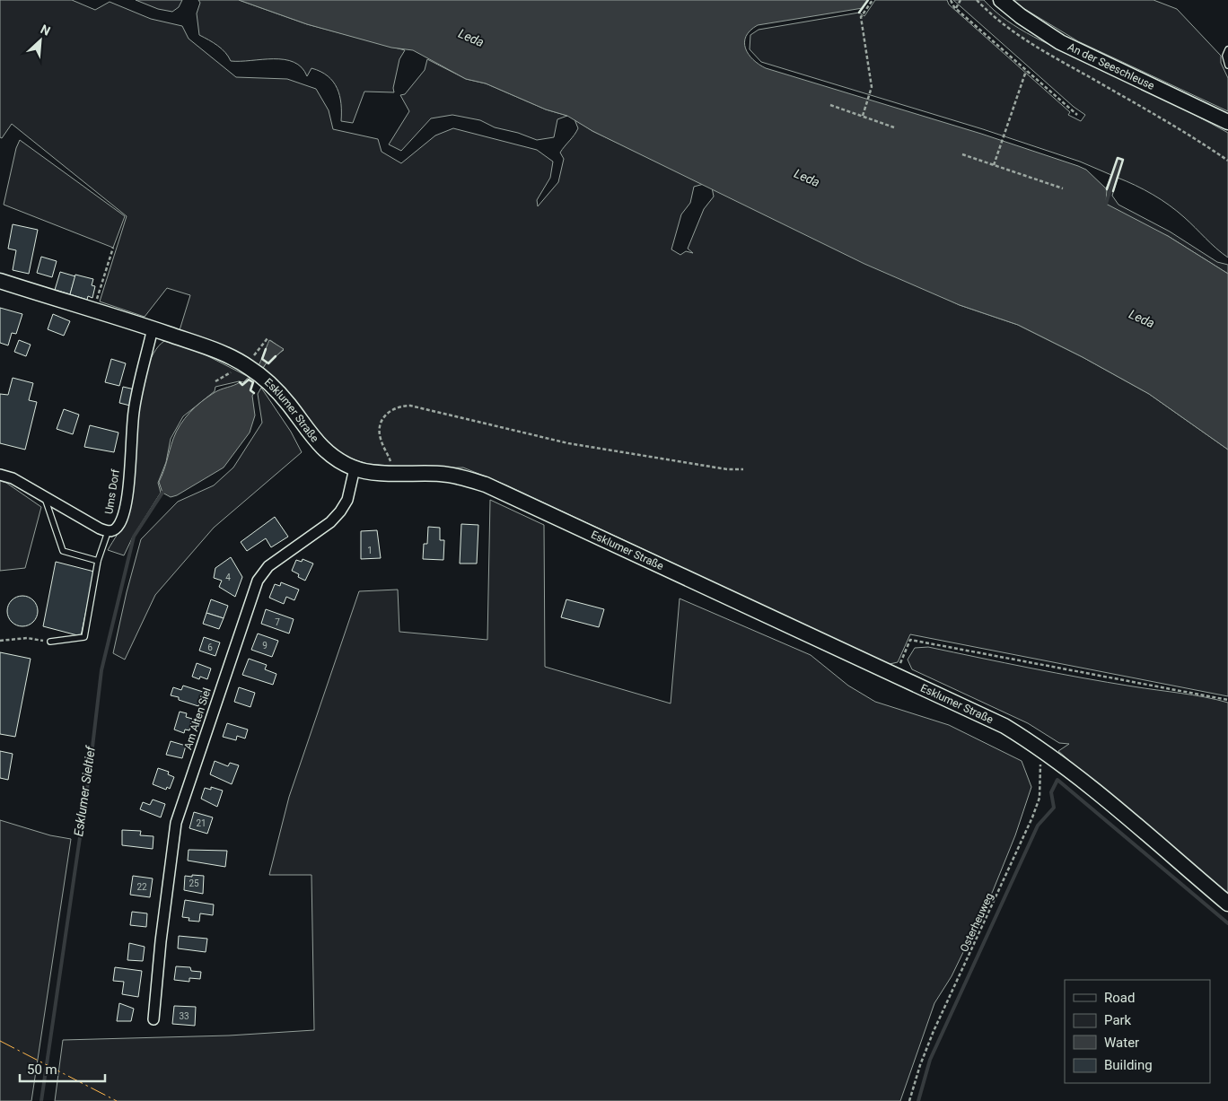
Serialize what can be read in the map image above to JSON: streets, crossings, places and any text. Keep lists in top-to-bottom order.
{
  "streets": {
    "street": [
      "An der Seeschleuse",
      "Esklumer Straße",
      "Ums Dorf",
      "Am Alten Siel"
    ],
    "path": ["Osterheuweg"]
  },
  "crossings": [
    ["Esklumer Straße", "Ums Dorf"],
    ["Esklumer Straße", "Am Alten Siel"],
    ["Esklumer Straße", "Osterheuweg"]
  ],
  "water": ["Leda", "Esklumer Sieltief"],
  "house_numbers": [
    "1",
    "4",
    "7",
    "9",
    "6",
    "21",
    "25",
    "22",
    "33"
  ],
  "legend": [
    "Road",
    "Park",
    "Water",
    "Building"
  ],
  "scale_bar": "50 m",
  "north": "top right"
}
